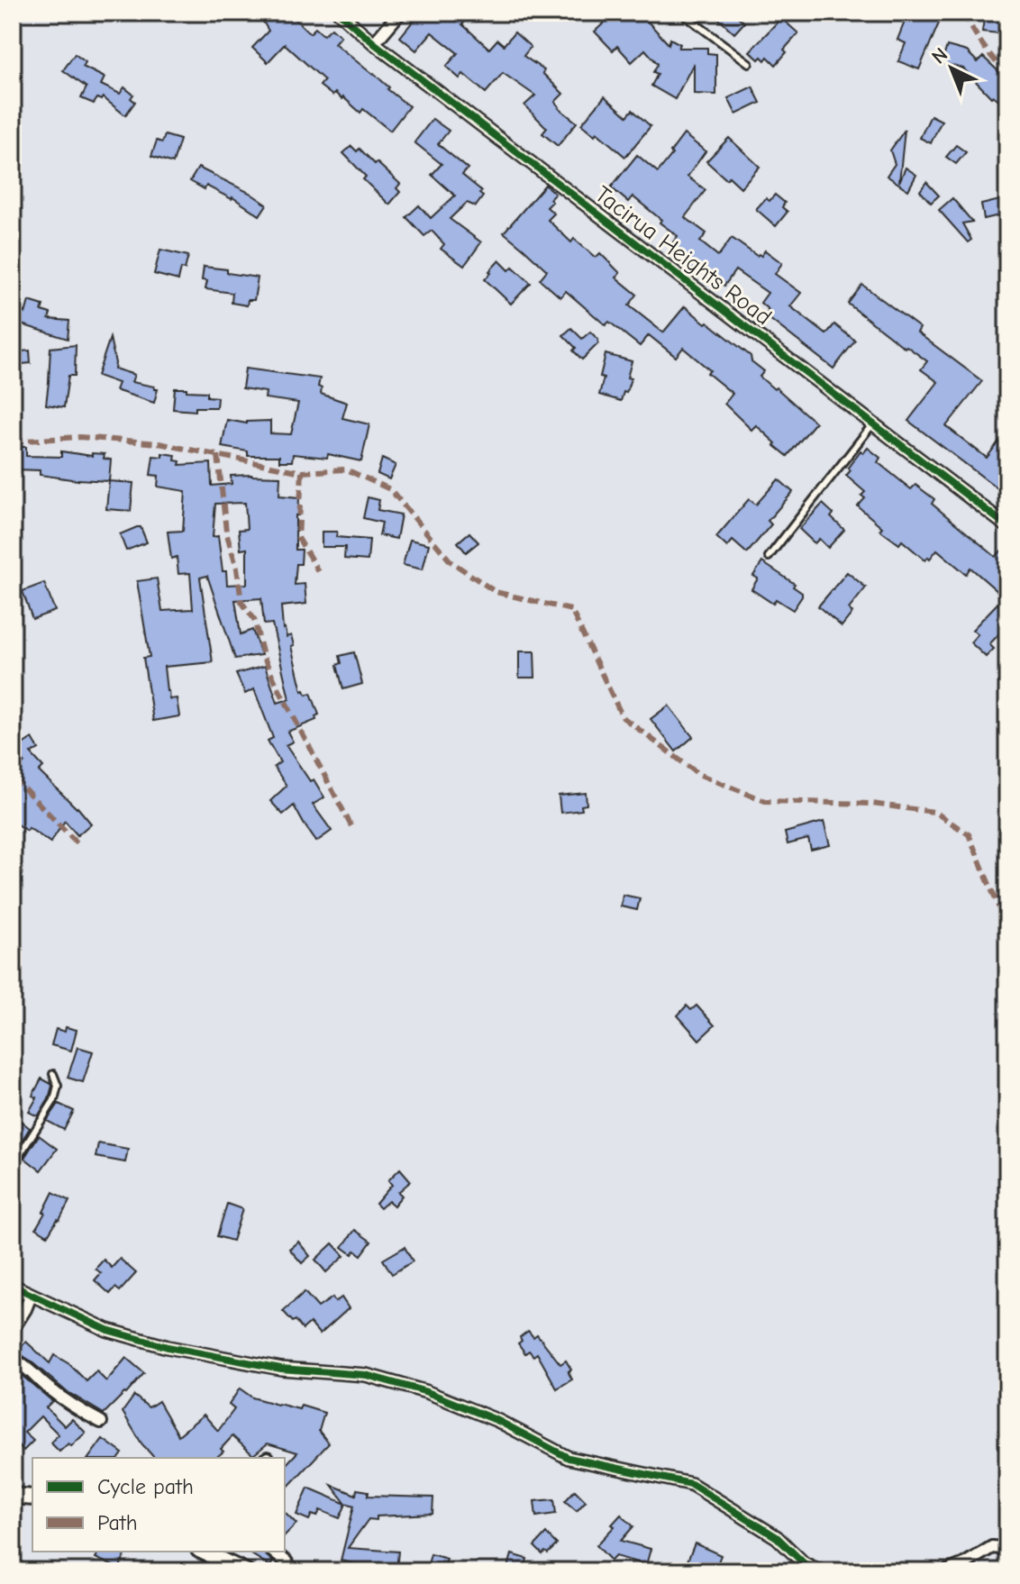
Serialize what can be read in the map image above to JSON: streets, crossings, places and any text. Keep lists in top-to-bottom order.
{
  "streets": {
    "street": ["Tacirua Heights Road"]
  },
  "legend": ["Cycle path", "Path"],
  "north": "top left"
}
